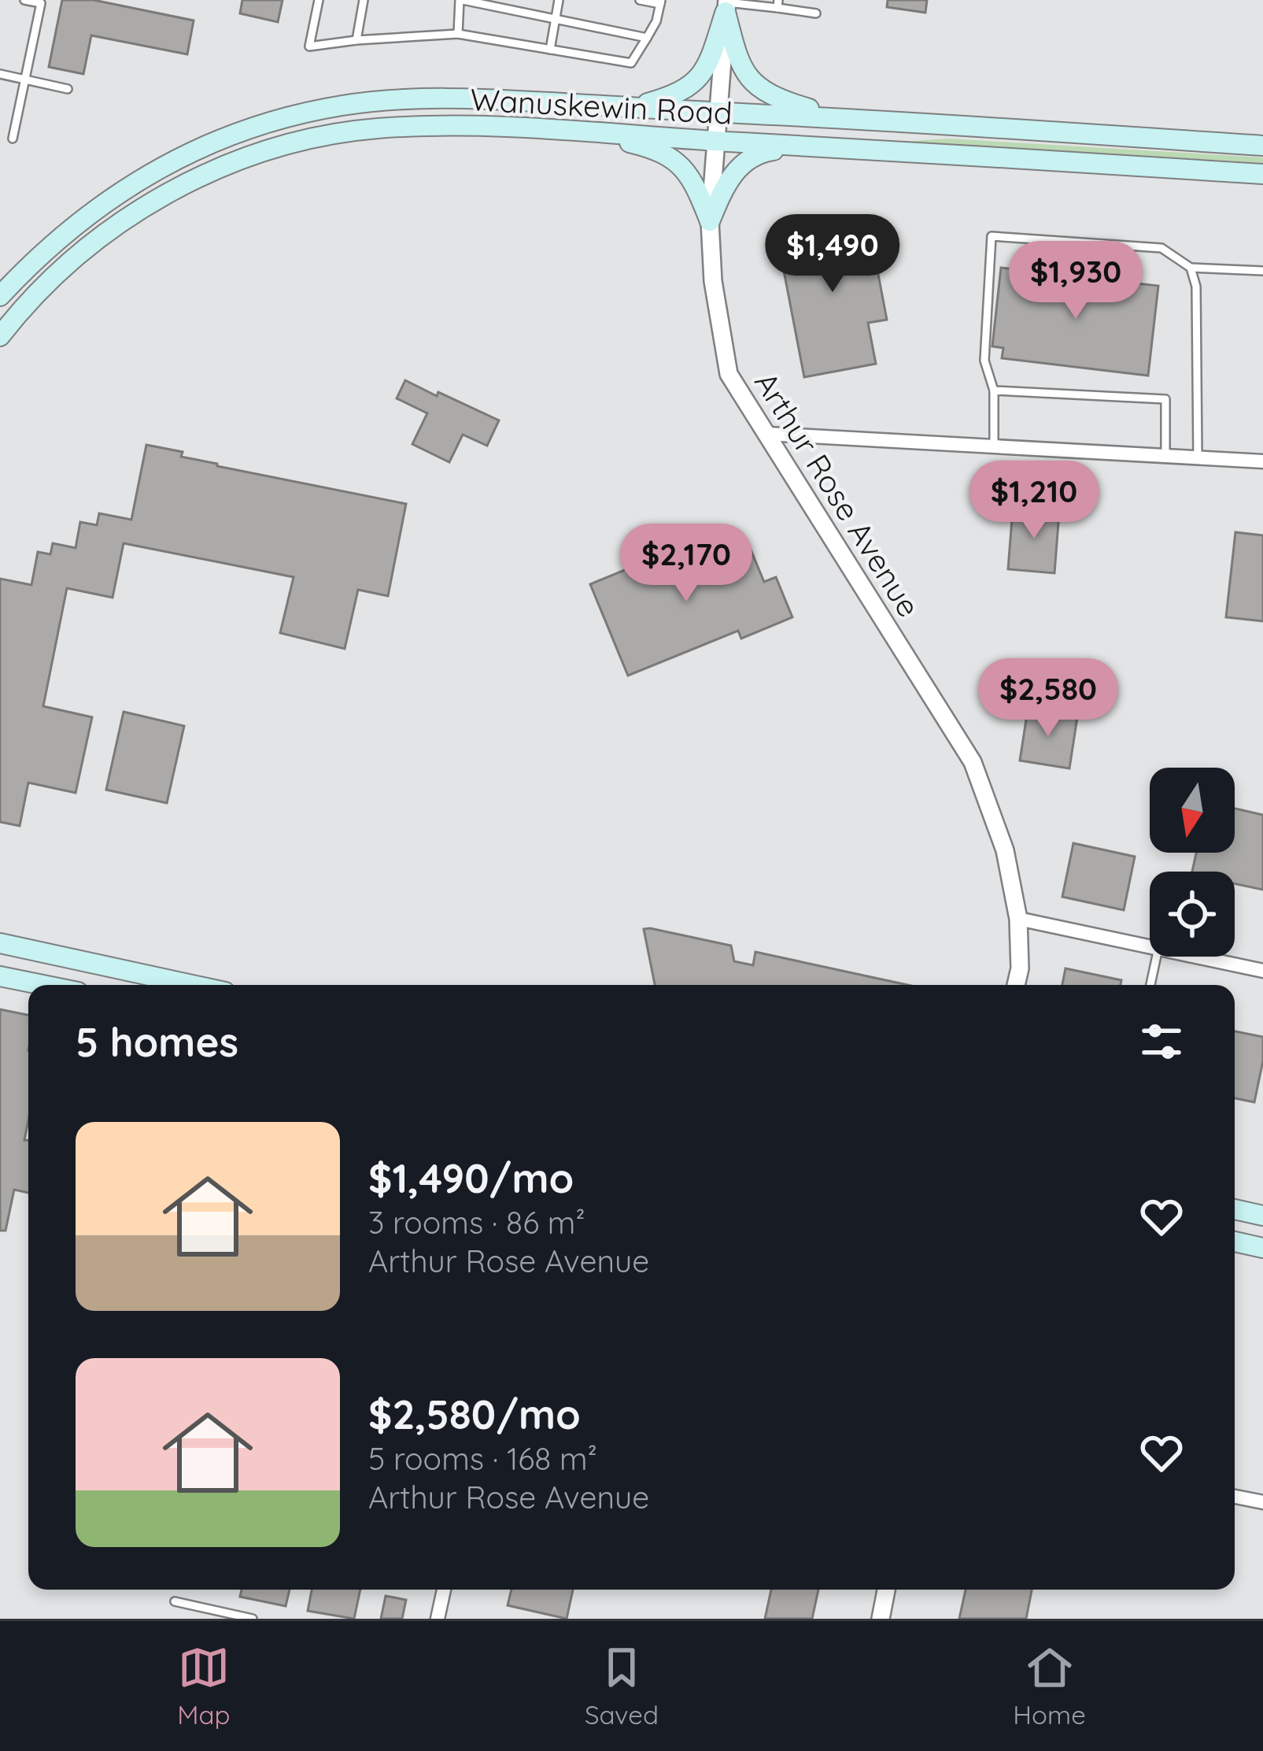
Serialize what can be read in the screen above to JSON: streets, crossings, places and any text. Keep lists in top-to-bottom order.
{
  "streets": {
    "main road": ["Wanuskewin Road"],
    "street": ["Arthur Rose Avenue"]
  },
  "crossings": [
    ["Wanuskewin Road", "Arthur Rose Avenue"]
  ],
  "north": "bottom",
  "page": {
    "price": [
      "$1,490",
      "$1,930",
      "$1,210",
      "$2,170",
      "$2,580"
    ],
    "heading": "5 homes",
    "list": [
      {
        "name": "$1,490/mo",
        "note": "3 rooms · 86 m² · Arthur Rose Avenue"
      },
      {
        "name": "$2,580/mo",
        "note": "5 rooms · 168 m² · Arthur Rose Avenue"
      }
    ],
    "tabs": ["Map", "Saved", "Home"]
  }
}
